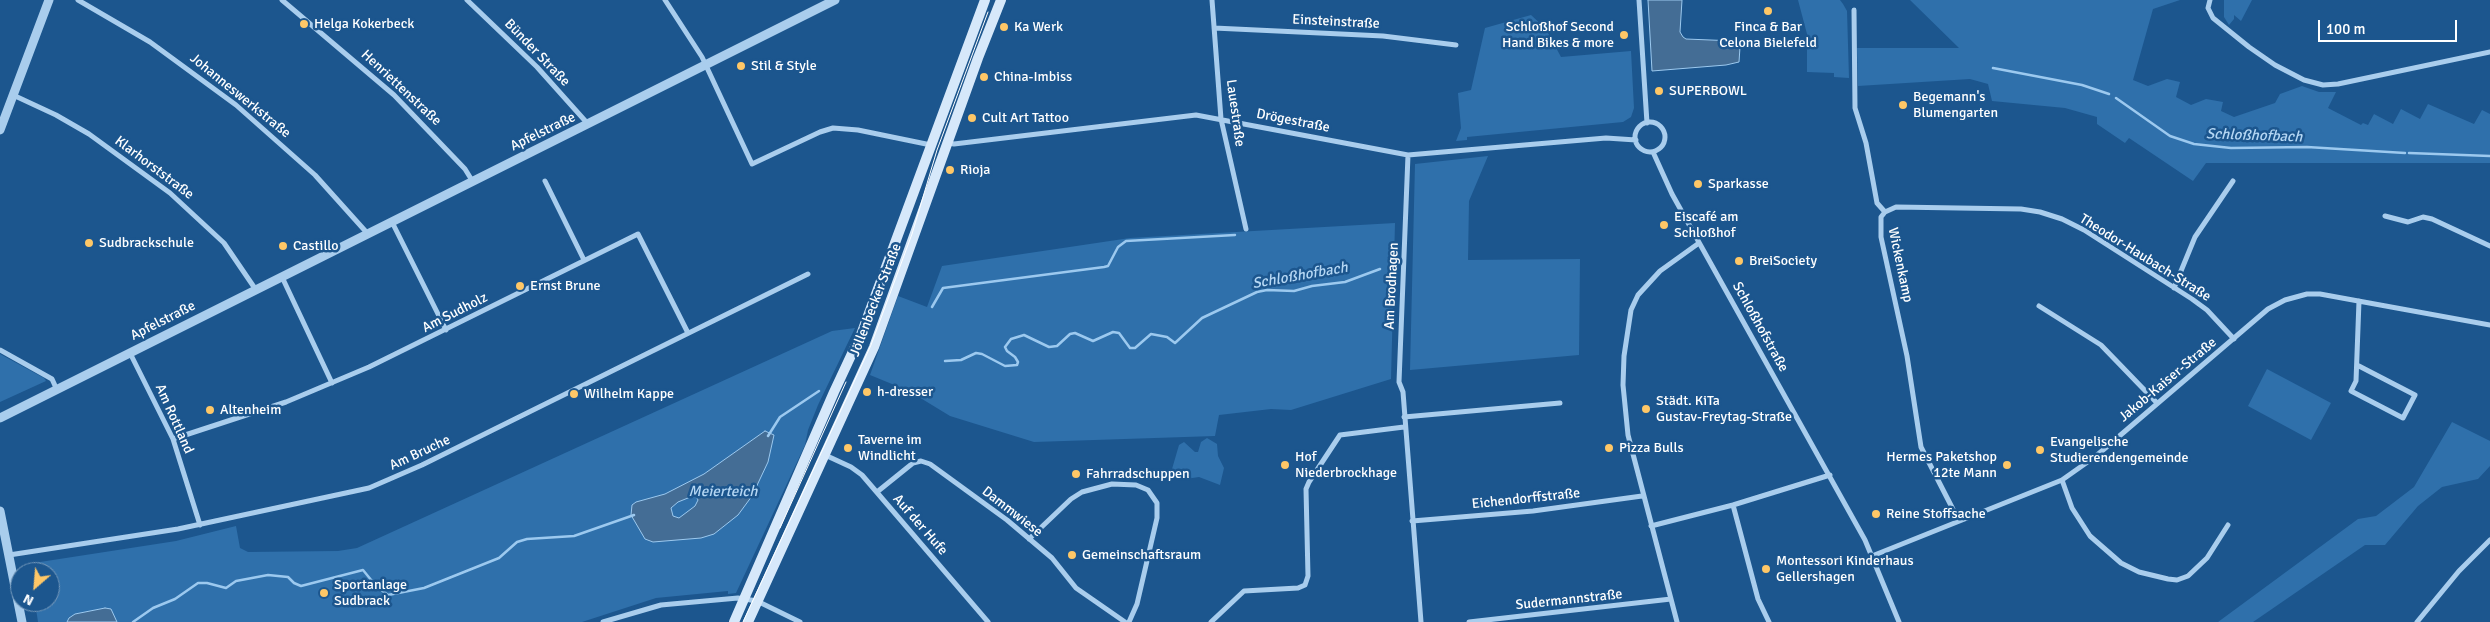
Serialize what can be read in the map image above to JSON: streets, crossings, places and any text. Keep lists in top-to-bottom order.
{
  "streets": {
    "main road": ["Jöllenbecker Straße"],
    "street": [
      "Einsteinstraße",
      "Bünder Straße",
      "Henriettenstraße",
      "Johanneswerkstraße",
      "Lauestraße",
      "Drögestraße",
      "Apfelstraße",
      "Klarhorststraße",
      "Theodor-Haubach-Straße",
      "Wickenkamp",
      "Am Brodhagen",
      "Am Sudholz",
      "Schloßhofstraße",
      "Jakob-Kaiser-Straße",
      "Am Rottland",
      "Am Bruche",
      "Eichendorffstraße",
      "Dammwiese",
      "Auf der Hufe",
      "Sudermannstraße"
    ]
  },
  "crossings": [
    ["Einsteinstraße", "Lauestraße"],
    ["Bünder Straße", "Apfelstraße"],
    ["Henriettenstraße", "Apfelstraße"],
    ["Johanneswerkstraße", "Apfelstraße"],
    ["Lauestraße", "Drögestraße"],
    ["Drögestraße", "Am Brodhagen"],
    ["Drögestraße", "Jöllenbecker Straße"],
    ["Drögestraße", "Schloßhofstraße"],
    ["Apfelstraße", "Klarhorststraße"],
    ["Apfelstraße", "Am Rottland"],
    ["Theodor-Haubach-Straße", "Wickenkamp"],
    ["Theodor-Haubach-Straße", "Jakob-Kaiser-Straße"],
    ["Wickenkamp", "Jakob-Kaiser-Straße"],
    ["Am Brodhagen", "Eichendorffstraße"],
    ["Jöllenbecker Straße", "Auf der Hufe"],
    ["Am Sudholz", "Am Rottland"],
    ["Am Sudholz", "Am Bruche"],
    ["Schloßhofstraße", "Jakob-Kaiser-Straße"],
    ["Am Rottland", "Am Bruche"],
    ["Dammwiese", "Auf der Hufe"]
  ],
  "water": ["Schloßhofbach", "Meierteich"],
  "places": [
    "Finca & Bar Celona Bielefeld",
    "Helga Kokerbeck",
    "Ka Werk",
    "Schloßhof Second Hand Bikes & more",
    "Stil & Style",
    "China-Imbiss",
    "SUPERBOWL",
    "Begemann's Blumengarten",
    "Cult Art Tattoo",
    "Rioja",
    "Sparkasse",
    "Eiscafé am Schloßhof",
    "Sudbrackschule",
    "Castillo",
    "BreiSociety",
    "Ernst Brune",
    "h-dresser",
    "Wilhelm Kappe",
    "Städt. KiTa Gustav-Freytag-Straße",
    "Altenheim",
    "Taverne im Windlicht",
    "Pizza Bulls",
    "Evangelische Studierendengemeinde",
    "Hof Niederbrockhage",
    "Hermes Paketshop 12te Mann",
    "Fahrradschuppen",
    "Reine Stoffsache",
    "Gemeinschaftsraum",
    "Montessori Kinderhaus Gellershagen",
    "Sportanlage Sudbrack"
  ],
  "scale_bar": "100 m",
  "north": "bottom left"
}
